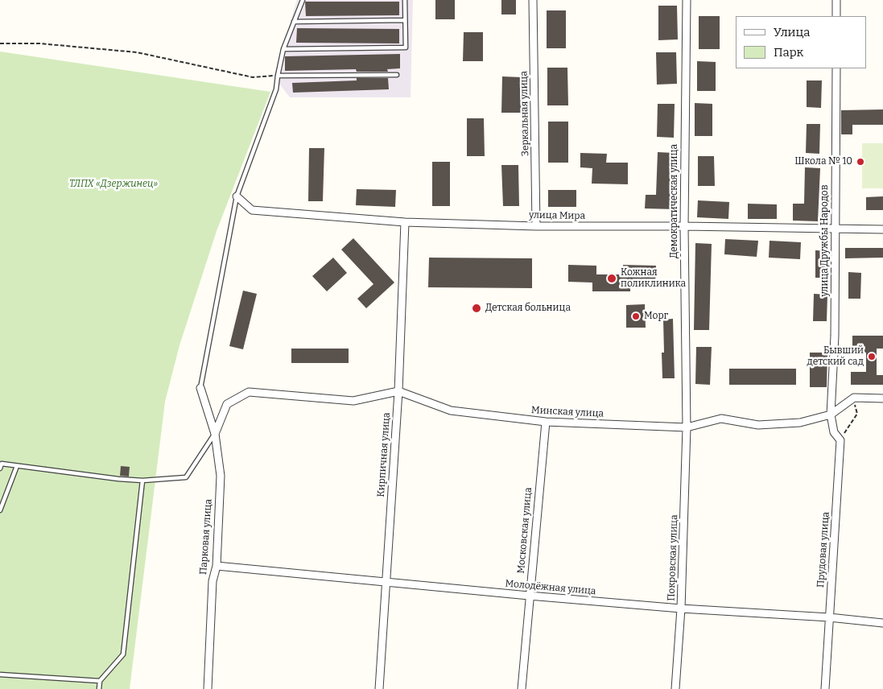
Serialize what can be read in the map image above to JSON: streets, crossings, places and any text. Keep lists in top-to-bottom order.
{
  "streets": {
    "street": [
      "Зеркальная улица",
      "Демократическая улица",
      "улица Мира",
      "улица Дружбы Народов",
      "Минская улица",
      "Кирпичная улица",
      "Московская улица",
      "Парковая улица",
      "Прудовая улица",
      "Покровская улица",
      "Молодёжная улица"
    ]
  },
  "crossings": [
    ["Зеркальная улица", "улица Мира"],
    ["Демократическая улица", "улица Мира"],
    ["Демократическая улица", "Минская улица"],
    ["Демократическая улица", "Покровская улица"],
    ["улица Мира", "улица Дружбы Народов"],
    ["улица Мира", "Кирпичная улица"],
    ["улица Дружбы Народов", "Минская улица"],
    ["улица Дружбы Народов", "Прудовая улица"],
    ["Минская улица", "Кирпичная улица"],
    ["Минская улица", "Московская улица"],
    ["Минская улица", "Прудовая улица"],
    ["Минская улица", "Покровская улица"],
    ["Кирпичная улица", "Молодёжная улица"],
    ["Московская улица", "Молодёжная улица"],
    ["Парковая улица", "Молодёжная улица"],
    ["Прудовая улица", "Молодёжная улица"],
    ["Покровская улица", "Молодёжная улица"]
  ],
  "parks": ["ТЛПХ «Дзержинец»"],
  "places": [
    "Школа № 10",
    "Кожная поликлиника",
    "Детская больница",
    "Морг",
    "Бывший детский сад"
  ],
  "legend": ["Улица", "Парк"]
}
